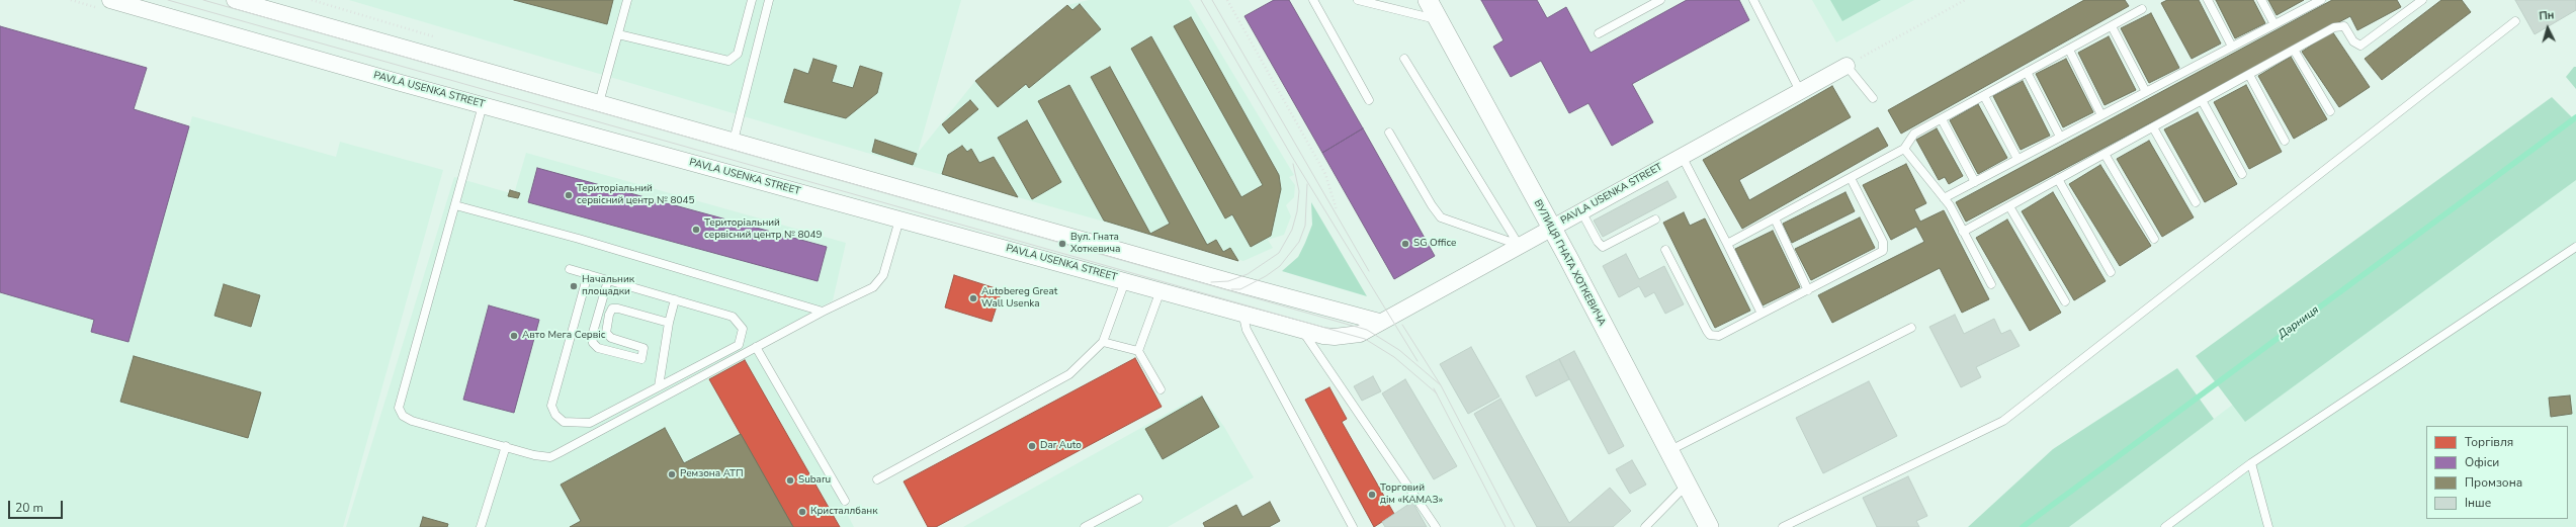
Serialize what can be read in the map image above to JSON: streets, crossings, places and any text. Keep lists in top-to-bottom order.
{
  "streets": {
    "street": ["PAVLA USENKA STREET", "ВУЛИЦЯ ГНАТА ХОТКЕВИЧА"]
  },
  "crossings": [
    ["PAVLA USENKA STREET", "ВУЛИЦЯ ГНАТА ХОТКЕВИЧА"]
  ],
  "water": ["Дарниця"],
  "places": [
    "Територіальний сервісний центр № 8045",
    "Територіальний сервісний центр № 8049",
    "Вул. Гната Хоткевича",
    "SG Office",
    "Начальник площадки",
    "Autobereg Great Wall Usenka",
    "Авто Мега Сервіс",
    "Dar Auto",
    "Ремзона АТП",
    "Subaru",
    "Торговий дім «КАМАЗ»",
    "Кристаллбанк"
  ],
  "legend": [
    "Торгівля",
    "Офіси",
    "Промзона",
    "Інше"
  ],
  "scale_bar": "20 m",
  "north": "top"
}
